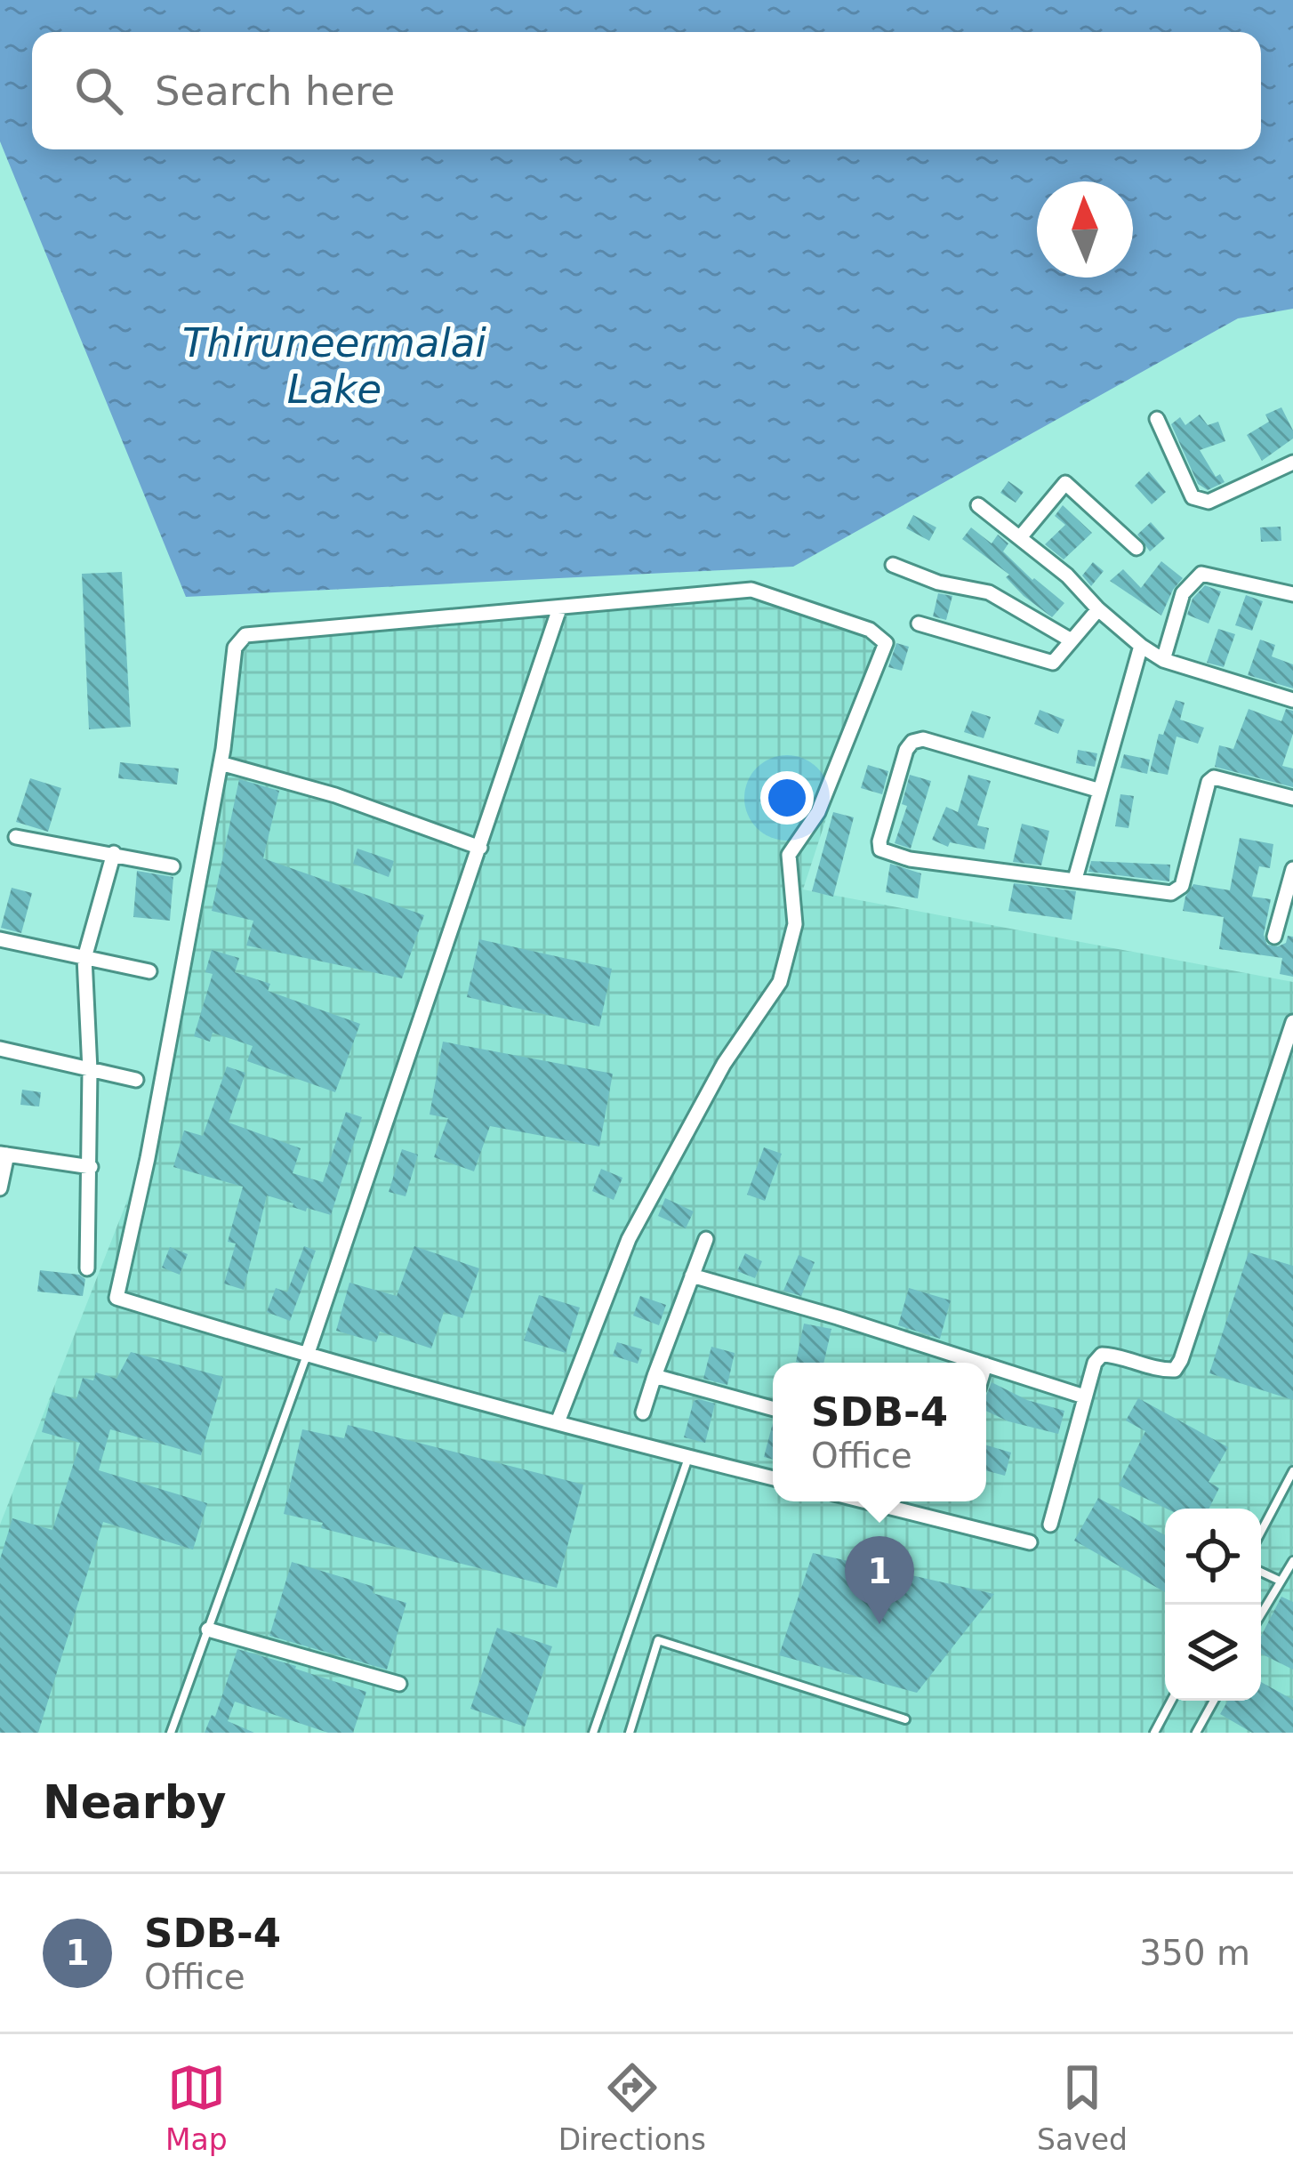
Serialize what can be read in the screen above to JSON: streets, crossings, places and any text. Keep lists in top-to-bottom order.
{
  "water": ["Thiruneermalai Lake"],
  "north": "top",
  "page": {
    "search": "Search here",
    "popup": ["SDB-4", "Office"],
    "pins": "1",
    "heading": "Nearby",
    "list": [
      {
        "mark": "1",
        "name": "SDB-4",
        "note": "Office",
        "value": "350 m"
      }
    ],
    "nav": ["Map", "Directions", "Saved"]
  }
}
